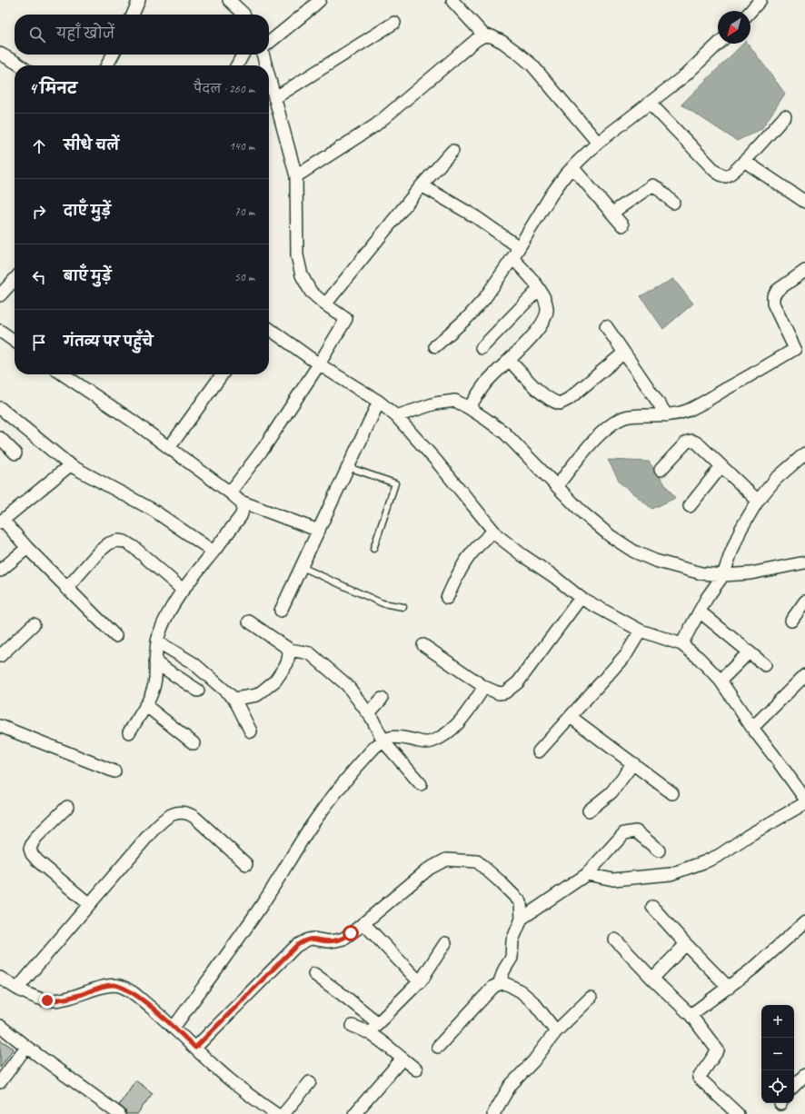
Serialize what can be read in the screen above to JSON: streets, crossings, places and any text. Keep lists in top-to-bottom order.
{
  "north": "bottom left",
  "page": {
    "search": "यहाँ खोजें",
    "heading": ["4 मिनट", "पैदल · 260 m"],
    "list": [
      ["सीधे चलें", "140 m"],
      ["दाएँ मुड़ें", "70 m"],
      ["बाएँ मुड़ें", "50 m"],
      "गंतव्य पर पहुँचे"
    ],
    "map_buttons": ["+", "−"]
  }
}
